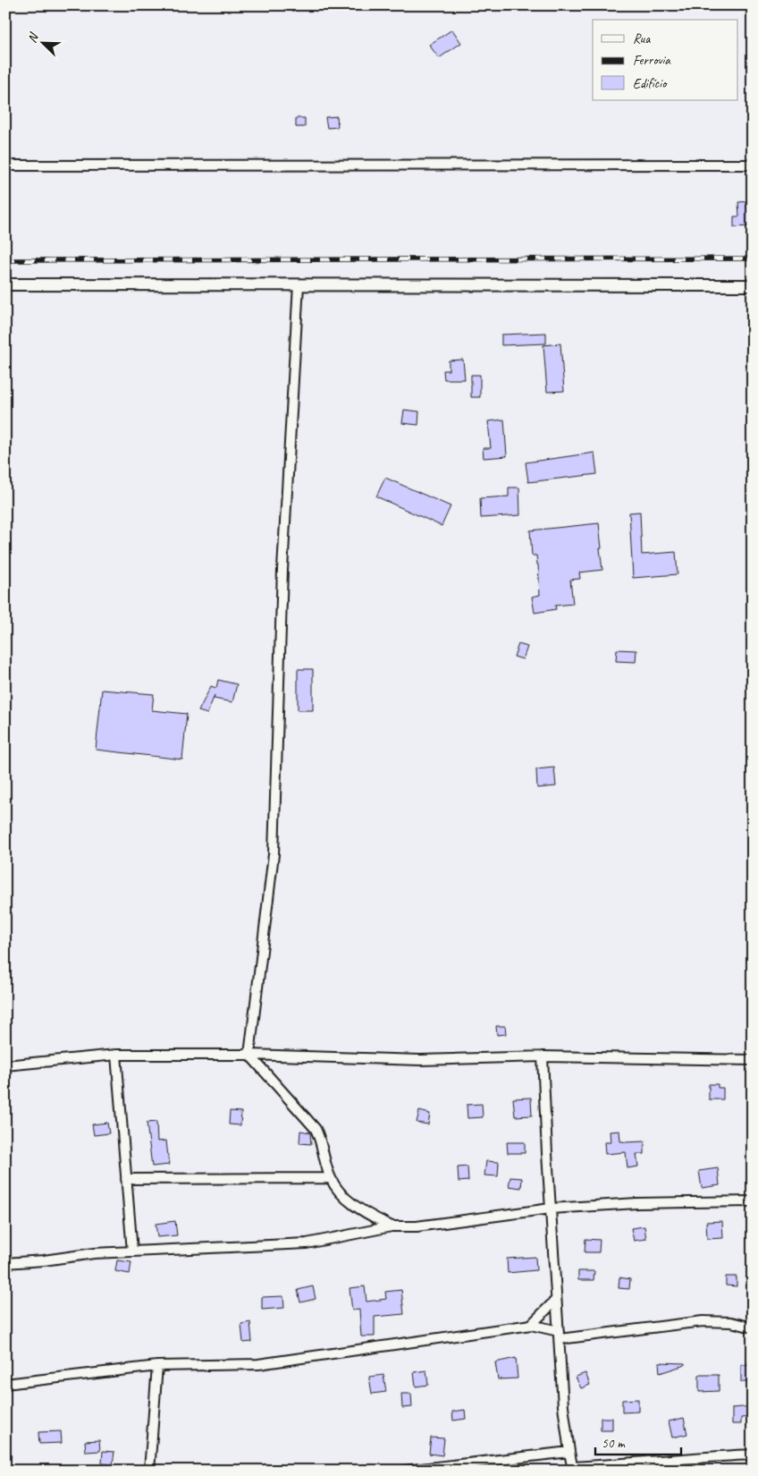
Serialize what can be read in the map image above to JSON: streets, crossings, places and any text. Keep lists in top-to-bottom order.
{
  "legend": ["Rua", "Ferrovia", "Edifício"],
  "scale_bar": "50 m",
  "north": "top left"
}
